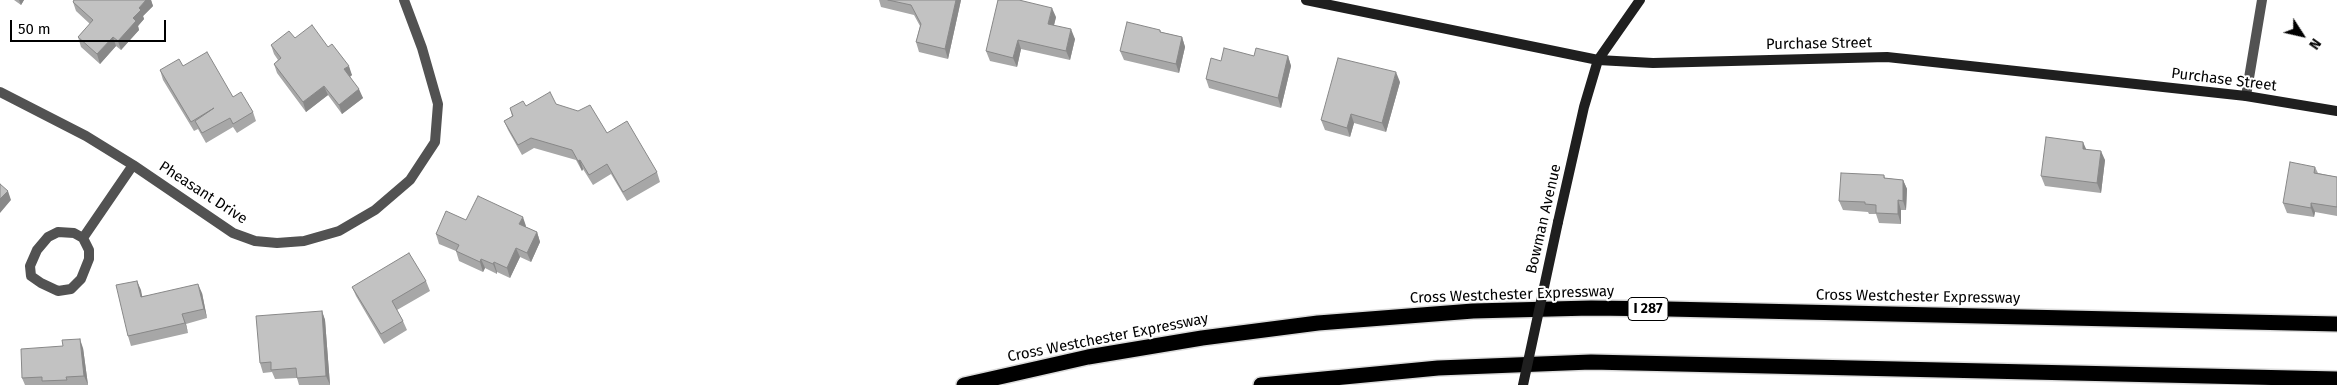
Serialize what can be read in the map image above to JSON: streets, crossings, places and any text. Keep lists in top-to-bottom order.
{
  "streets": {
    "highway": ["Cross Westchester Expressway", "I 287"],
    "main road": ["Purchase Street", "Bowman Avenue"],
    "street": ["Pheasant Drive"]
  },
  "crossings": [
    ["Purchase Street", "Bowman Avenue"]
  ],
  "scale_bar": "50 m",
  "north": "bottom right"
}
